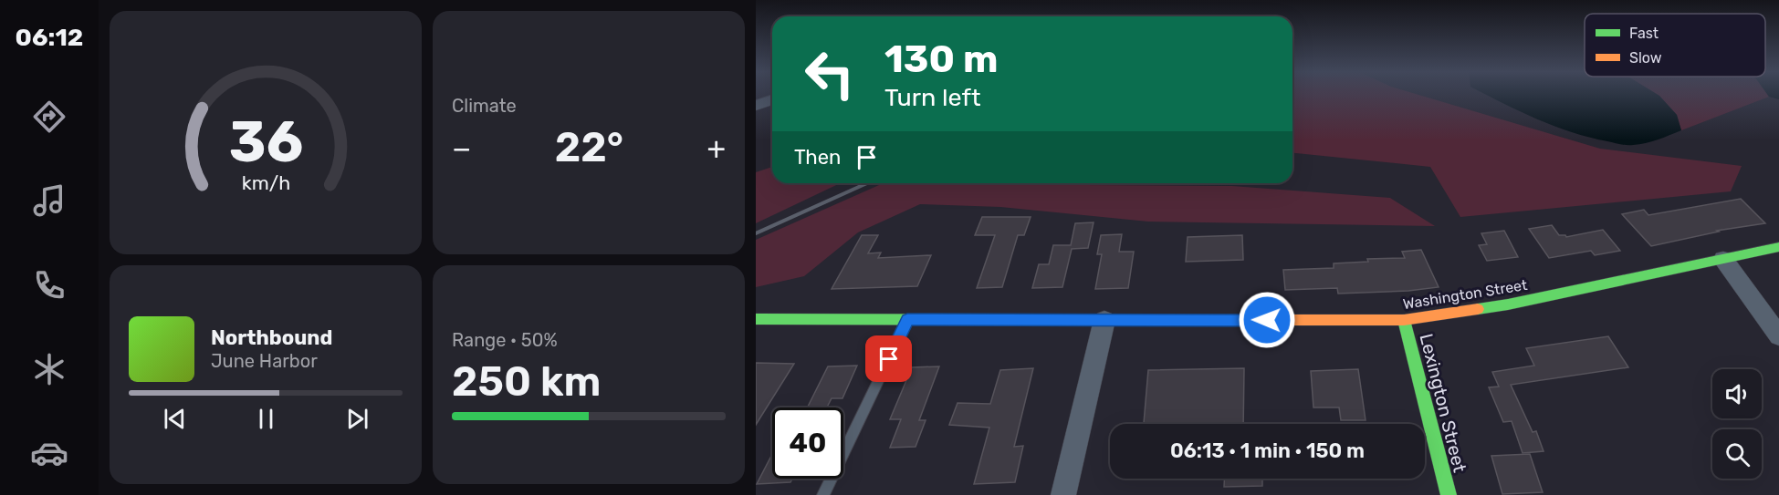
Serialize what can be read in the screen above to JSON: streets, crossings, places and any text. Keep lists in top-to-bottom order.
{
  "streets": {
    "street": ["Washington Street", "Lexington Street"]
  },
  "crossings": [
    ["Washington Street", "Lexington Street"]
  ],
  "legend": ["Fast", "Slow"],
  "page": {
    "tabs": "06:12",
    "tile": [
      "Climate",
      ["Range · 50%", "250 km"]
    ],
    "turn": ["130 m", "Turn left"],
    "heat": ["−", "22°", "+"],
    "then": "Then",
    "song": ["Northbound", "June Harbor"],
    "limit": "40",
    "trip": "06:13 · 1 min · 150 m",
    "gauge": ["36", "km/h"]
  }
}
